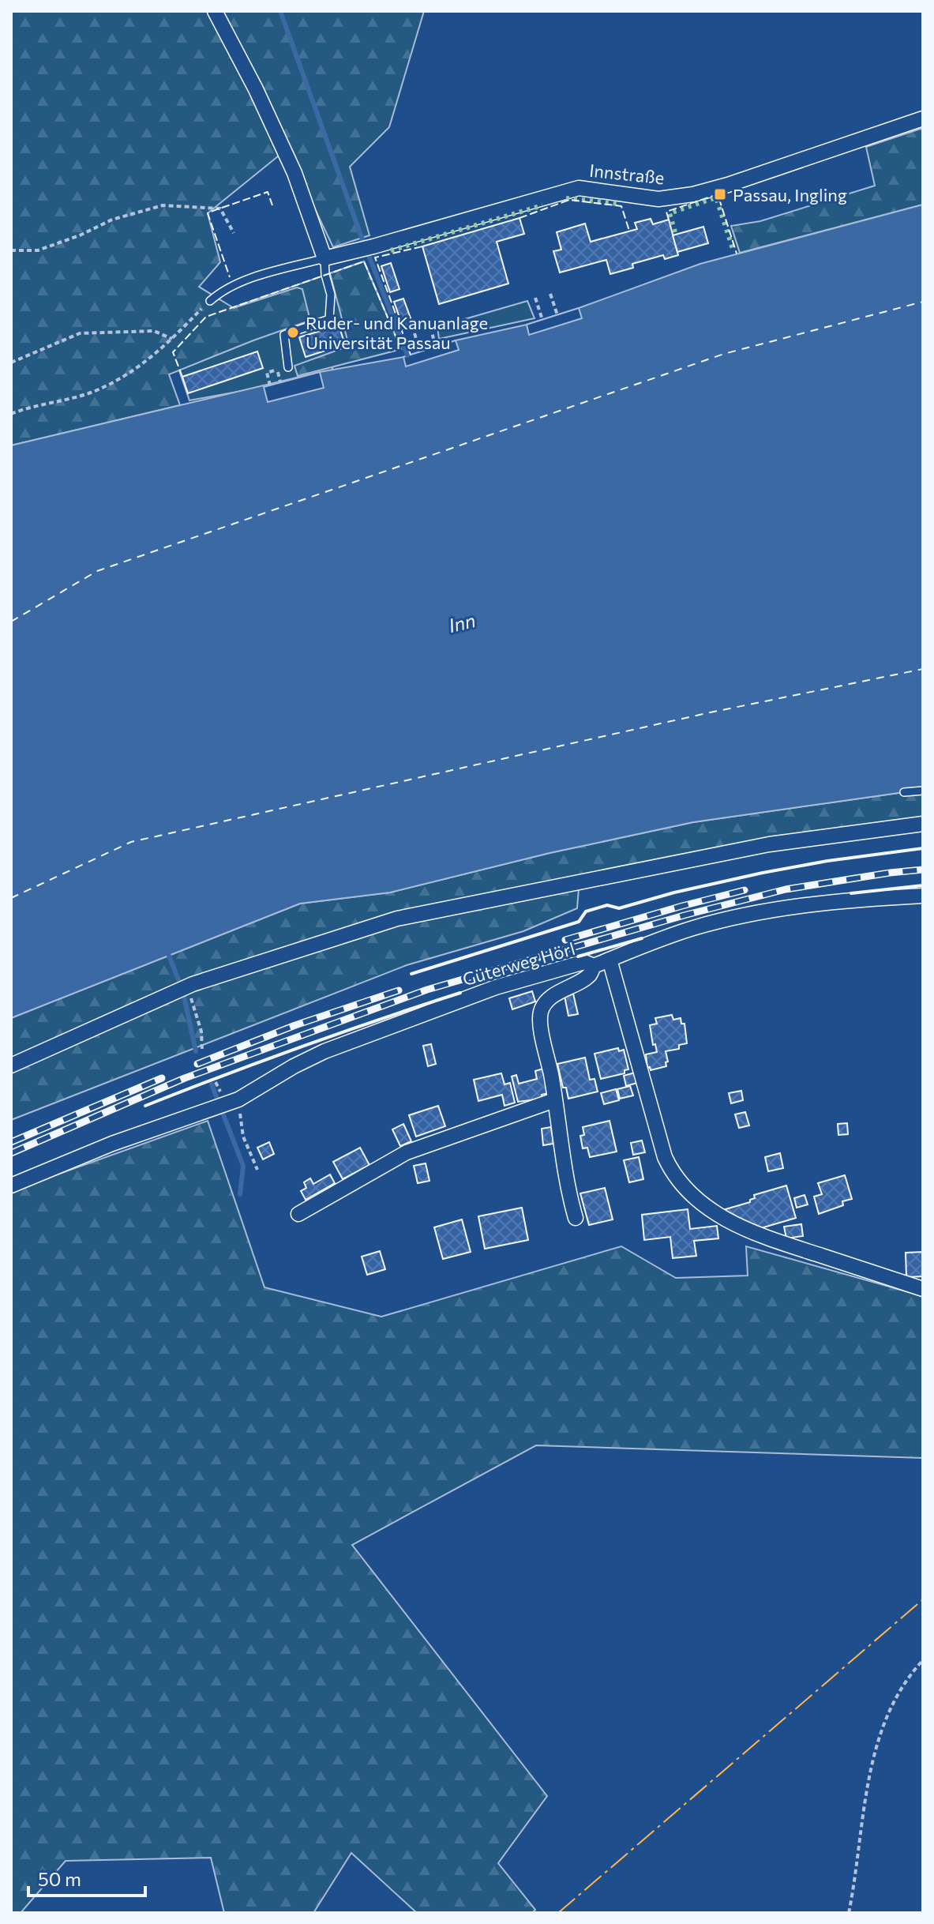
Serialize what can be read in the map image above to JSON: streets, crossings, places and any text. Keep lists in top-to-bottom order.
{
  "streets": {
    "street": ["Innstraße", "Güterweg Hörl"]
  },
  "water": ["Inn"],
  "places": {
    "transit": ["Passau, Ingling"],
    "other": ["Ruder- und Kanuanlage Universität Passau"]
  },
  "scale_bar": "50 m"
}
